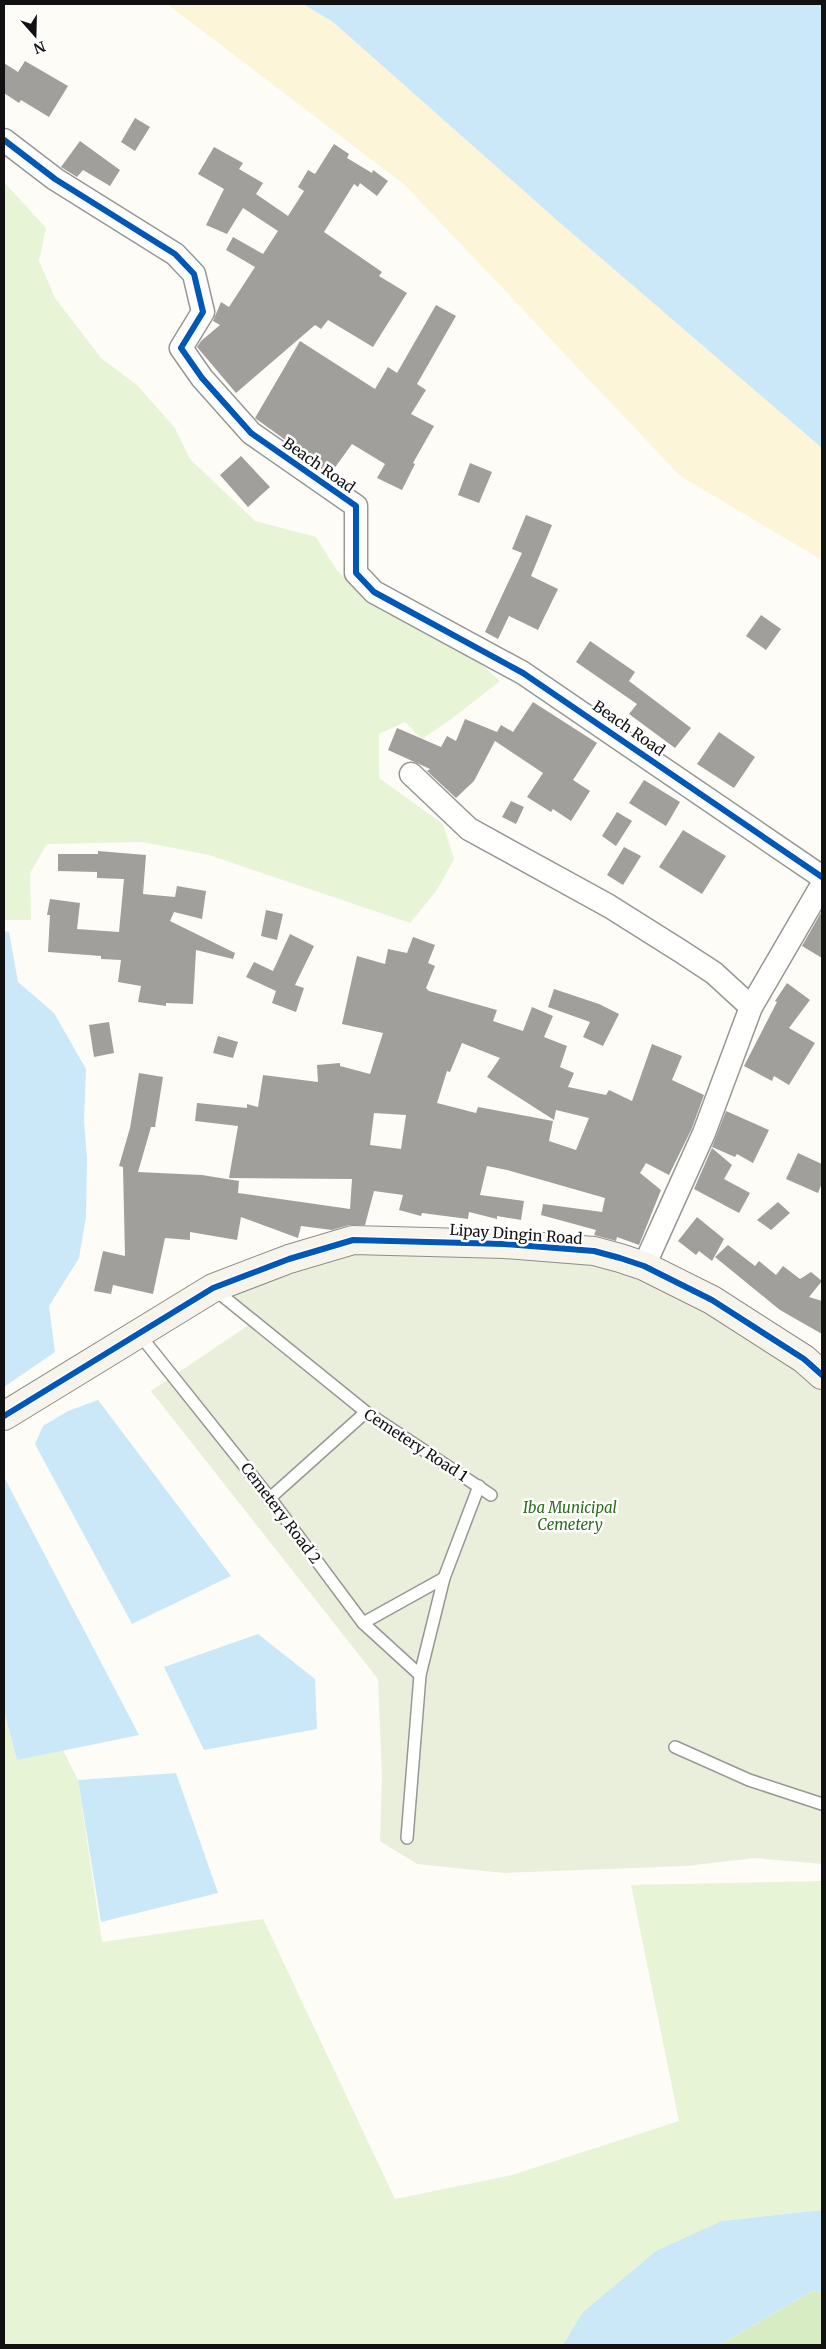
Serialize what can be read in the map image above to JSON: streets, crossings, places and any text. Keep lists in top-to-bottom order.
{
  "streets": {
    "street": ["Beach Road", "Lipay Dingin Road"],
    "lane": ["Cemetery Road 1", "Cemetery Road 2"]
  },
  "crossings": [
    ["Lipay Dingin Road", "Cemetery Road 1"],
    ["Lipay Dingin Road", "Cemetery Road 2"],
    ["Cemetery Road 1", "Cemetery Road 2"]
  ],
  "parks": ["Iba Municipal Cemetery"],
  "north": "bottom"
}
